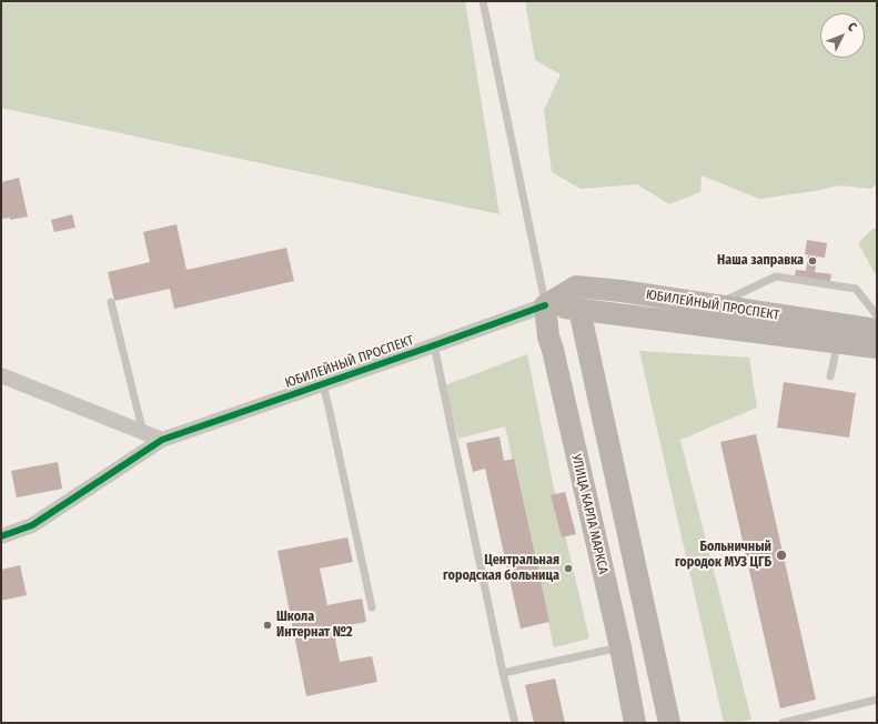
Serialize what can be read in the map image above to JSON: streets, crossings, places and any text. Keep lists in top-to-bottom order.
{
  "streets": {
    "main road": ["ЮБИЛЕЙНЫЙ ПРОСПЕКТ", "УЛИЦА КАРЛА МАРКСА"]
  },
  "crossings": [
    ["ЮБИЛЕЙНЫЙ ПРОСПЕКТ", "УЛИЦА КАРЛА МАРКСА"]
  ],
  "places": [
    "Наша заправка",
    "Больничный городок МУЗ ЦГБ",
    "Центральная городская больница",
    "Школа Интернат №2"
  ],
  "north": "top right"
}
